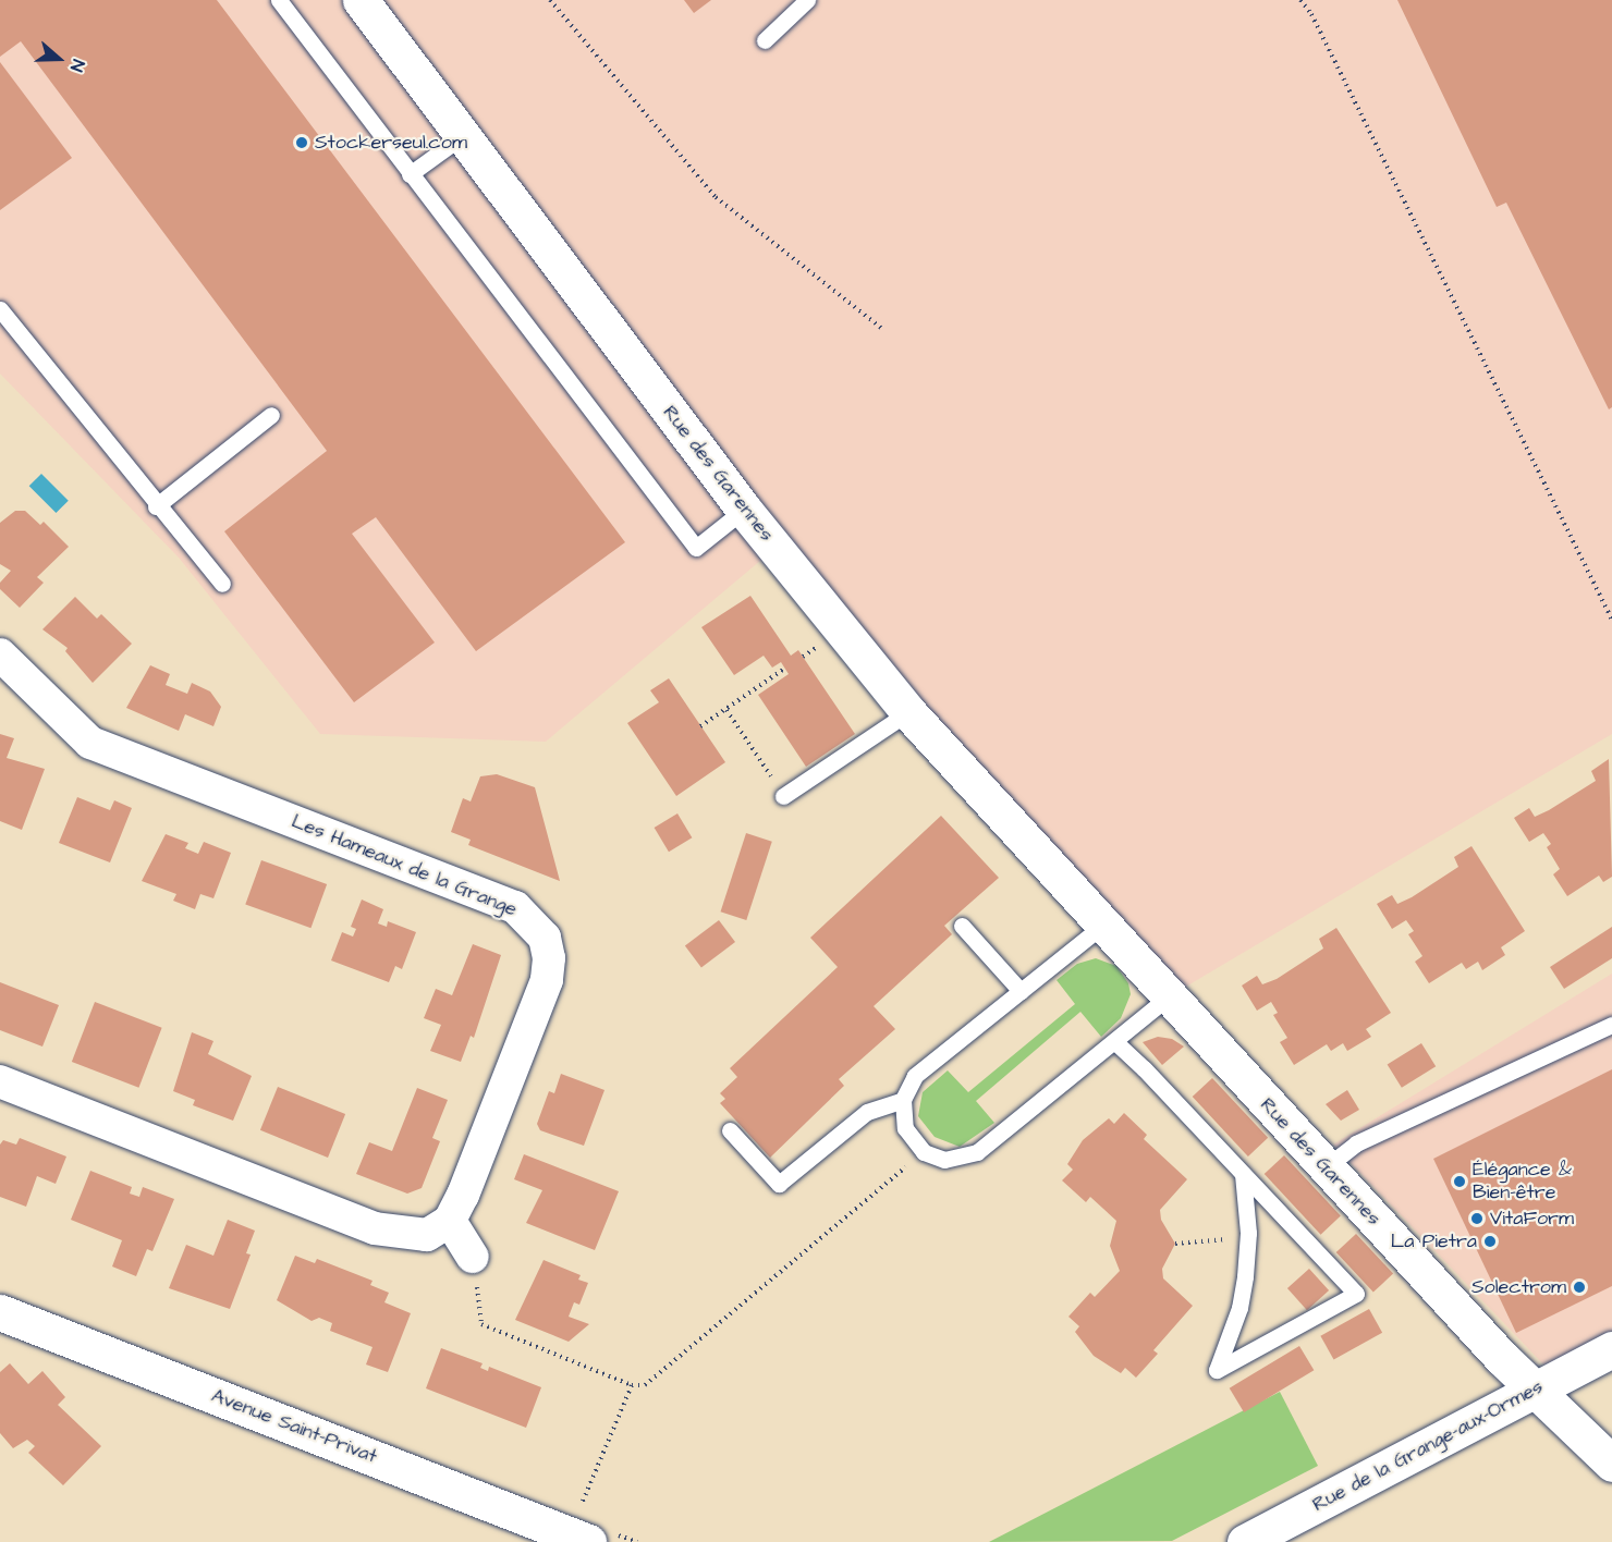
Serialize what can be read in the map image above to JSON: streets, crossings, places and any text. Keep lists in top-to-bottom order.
{
  "streets": {
    "street": [
      "Rue des Garennes",
      "Les Hameaux de la Grange",
      "Avenue Saint-Privat",
      "Rue de la Grange-aux-Ormes"
    ]
  },
  "crossings": [
    ["Rue des Garennes", "Rue de la Grange-aux-Ormes"]
  ],
  "places": [
    "Stockerseul.com",
    "Élégance & Bien-être",
    "VitaForm",
    "La Pietra",
    "Solectrom"
  ],
  "north": "right"
}
